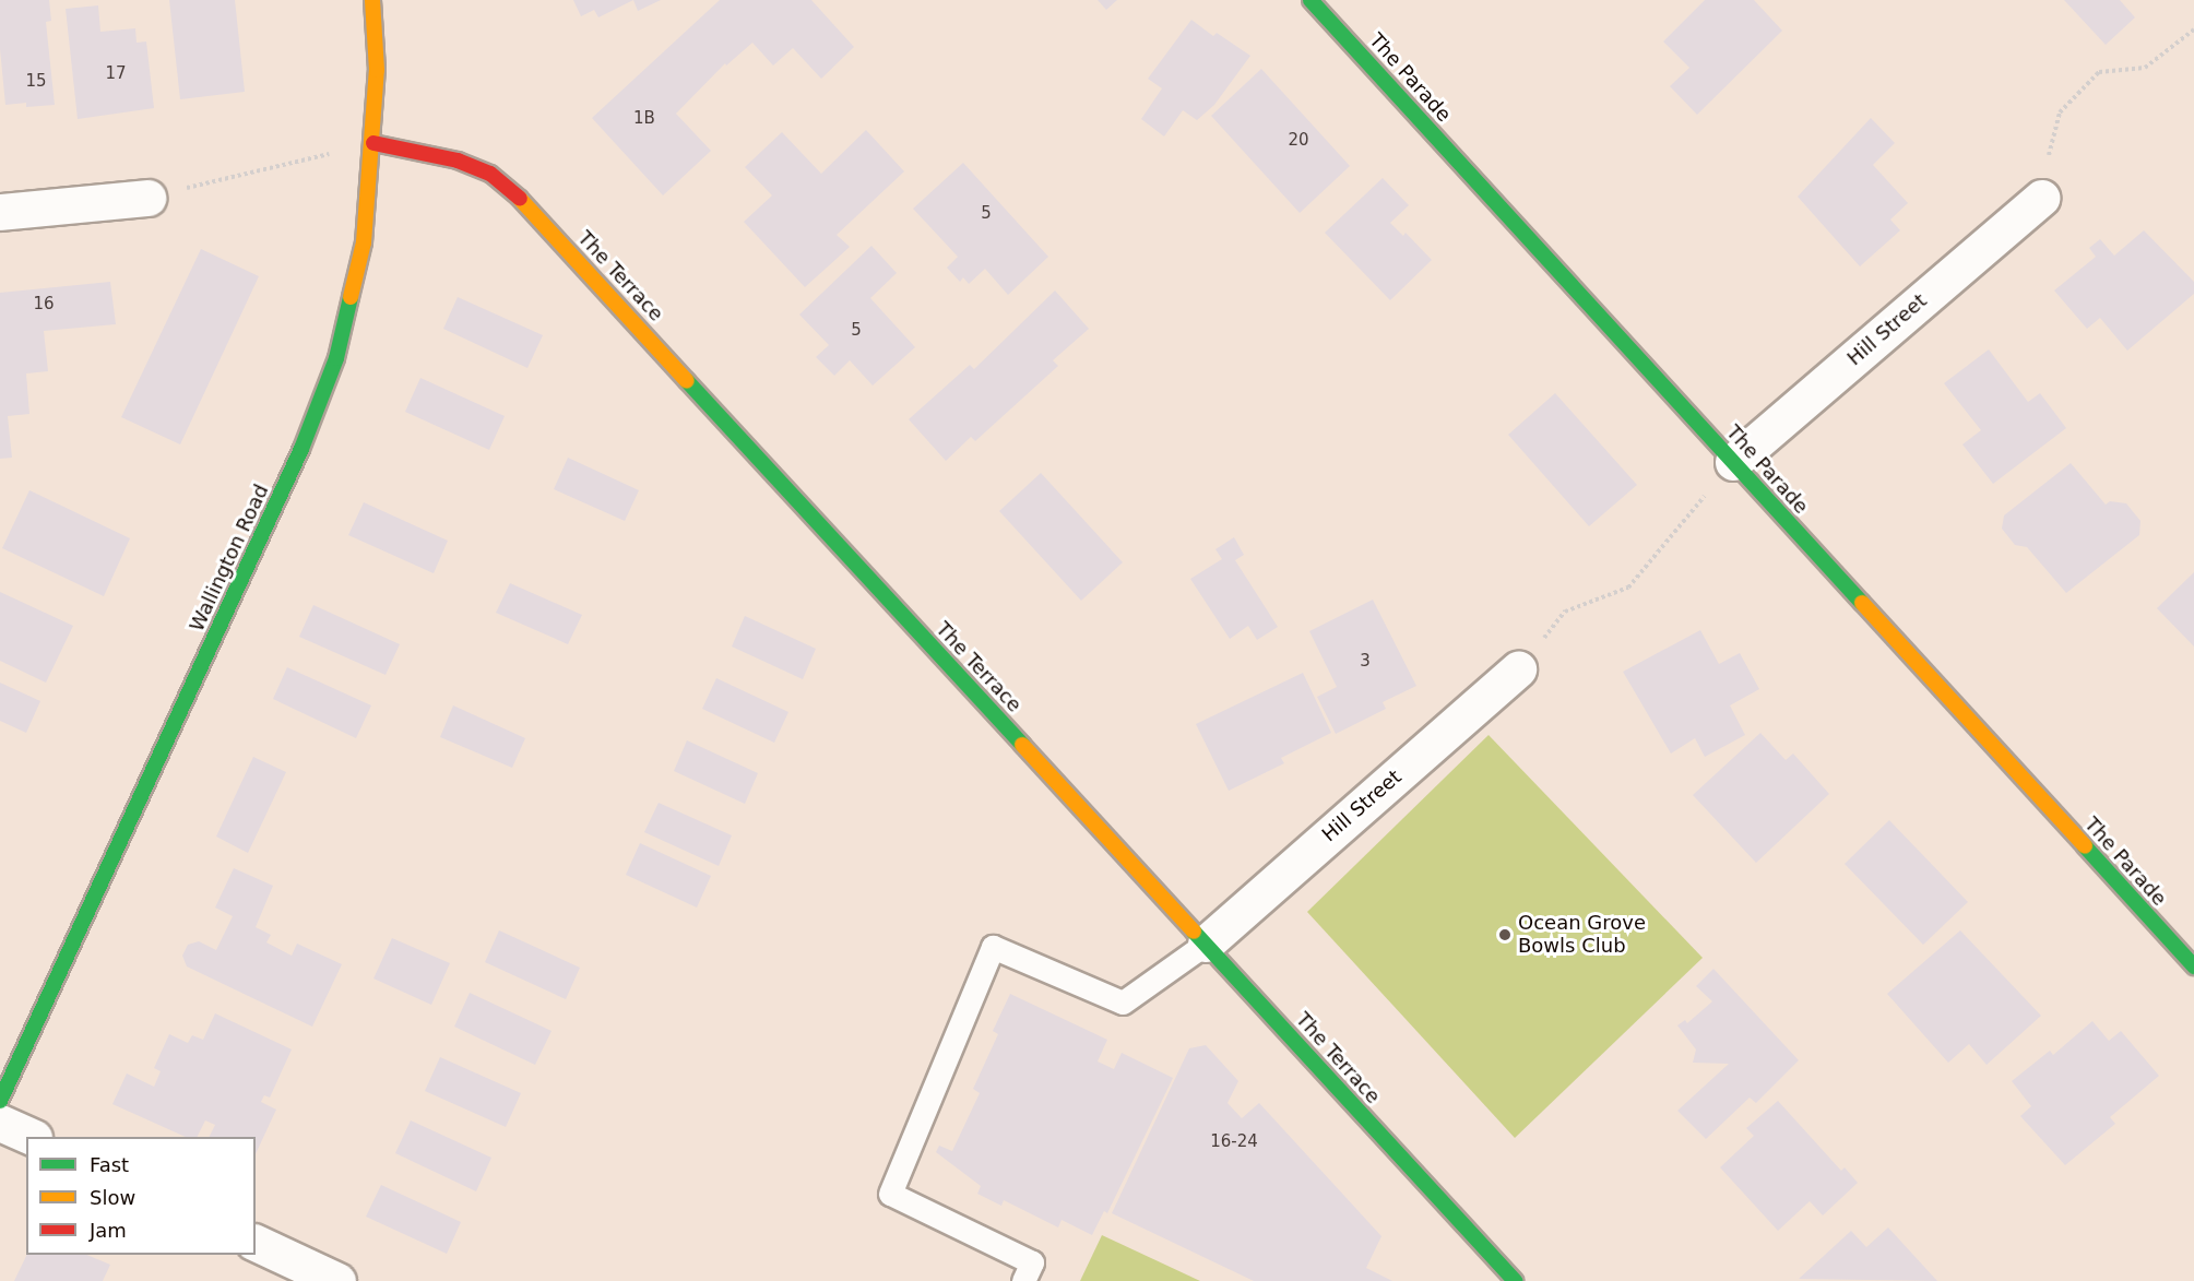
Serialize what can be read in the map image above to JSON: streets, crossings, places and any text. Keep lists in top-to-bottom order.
{
  "streets": {
    "street": [
      "The Parade",
      "The Terrace",
      "Hill Street",
      "Wallington Road"
    ]
  },
  "crossings": [
    ["The Parade", "Hill Street"],
    ["The Terrace", "Hill Street"],
    ["The Terrace", "Wallington Road"]
  ],
  "places": ["Ocean Grove Bowls Club"],
  "house_numbers": [
    "17",
    "15",
    "1B",
    "20",
    "5",
    "16",
    "5",
    "3",
    "16-24"
  ],
  "legend": ["Fast", "Slow", "Jam"]
}
